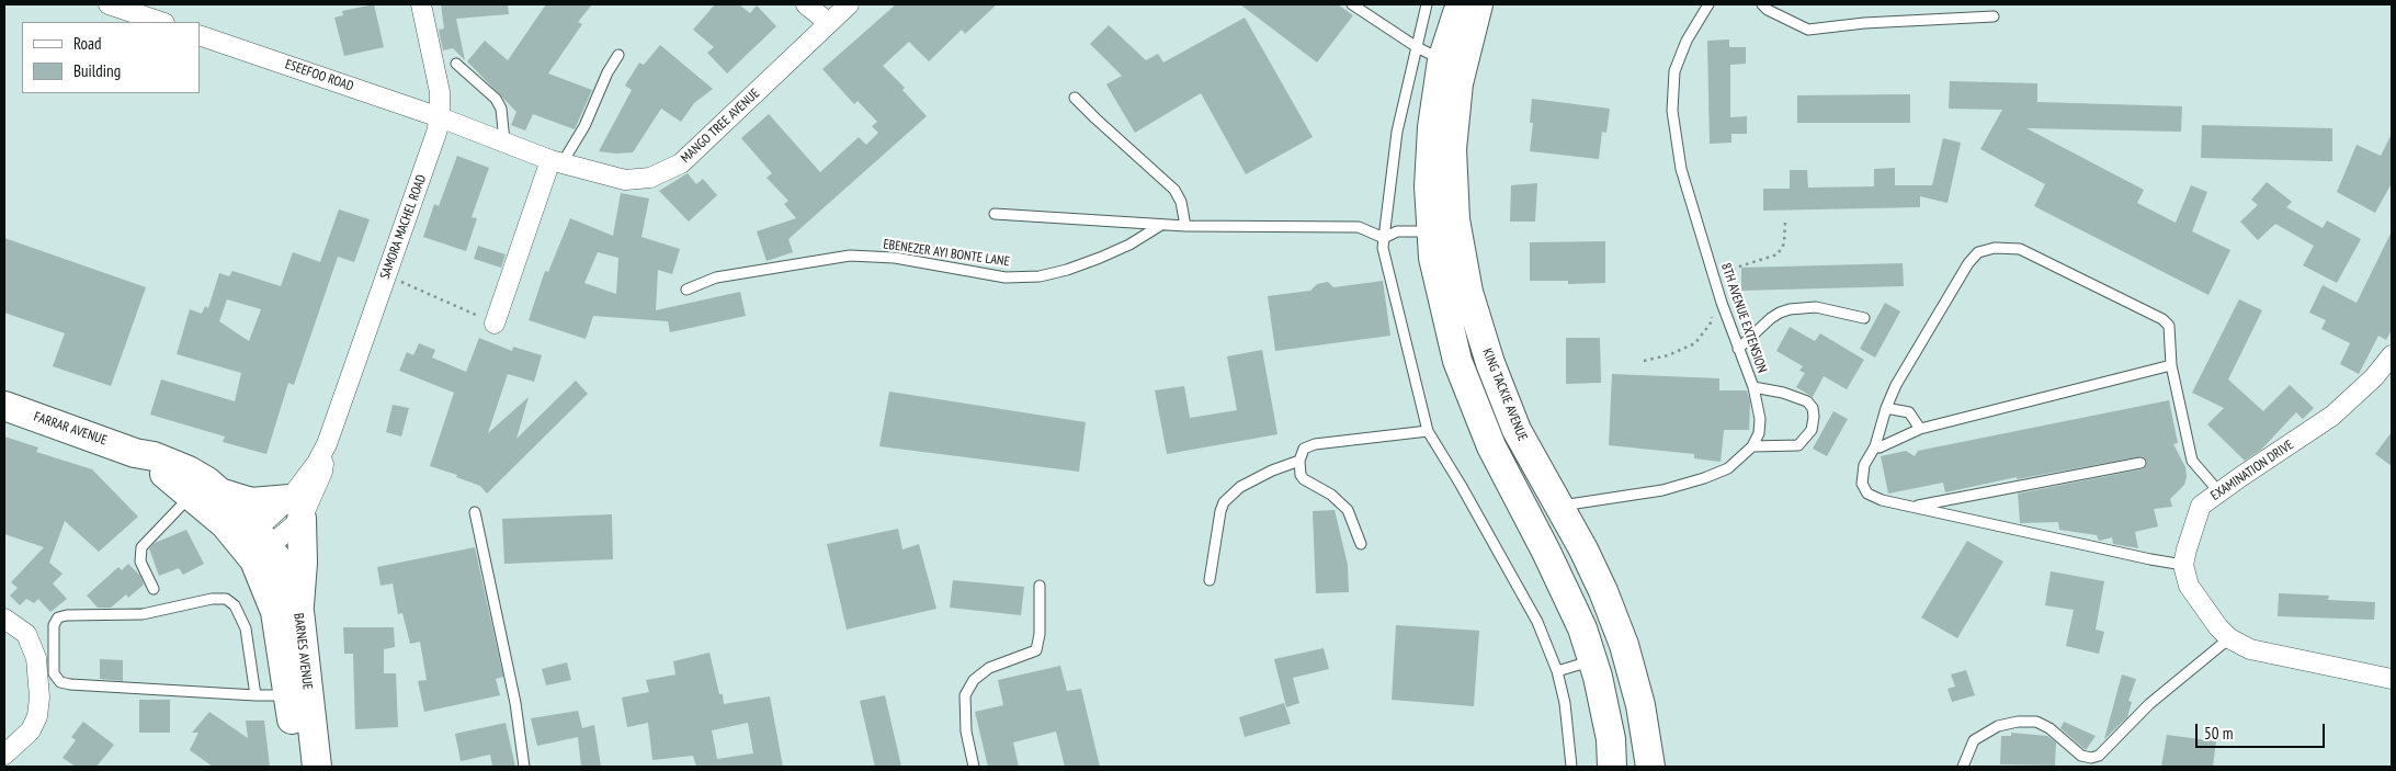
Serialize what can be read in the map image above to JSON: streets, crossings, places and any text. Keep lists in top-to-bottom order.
{
  "streets": {
    "main road": ["KING TACKIE AVENUE", "FARRAR AVENUE", "BARNES AVENUE"],
    "street": [
      "ESEEFOO ROAD",
      "MANGO TREE AVENUE",
      "SAMORA MACHEL ROAD",
      "EXAMINATION DRIVE"
    ],
    "lane": ["EBENEZER AYI BONTE LANE", "8TH AVENUE EXTENSION"]
  },
  "crossings": [
    ["ESEEFOO ROAD", "MANGO TREE AVENUE"],
    ["ESEEFOO ROAD", "SAMORA MACHEL ROAD"],
    ["MANGO TREE AVENUE", "SAMORA MACHEL ROAD"],
    ["SAMORA MACHEL ROAD", "FARRAR AVENUE"],
    ["SAMORA MACHEL ROAD", "BARNES AVENUE"],
    ["FARRAR AVENUE", "BARNES AVENUE"]
  ],
  "legend": ["Road", "Building"],
  "scale_bar": "50 m"
}
